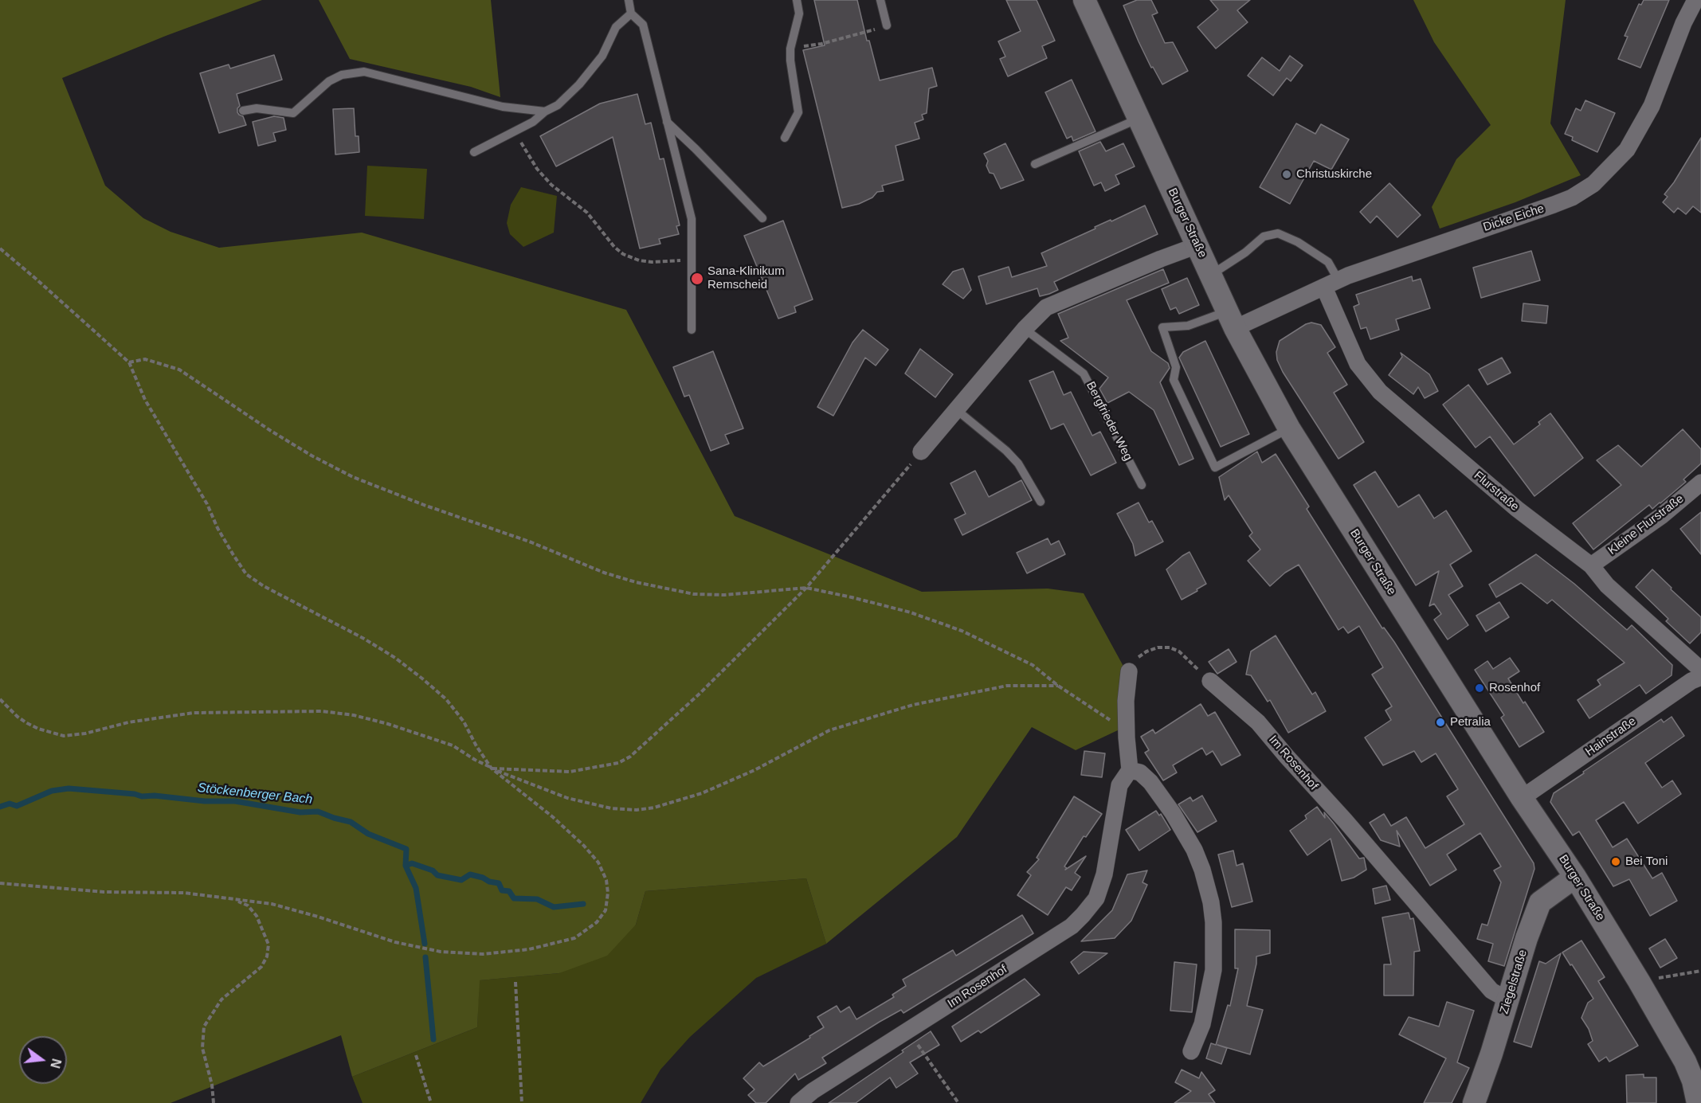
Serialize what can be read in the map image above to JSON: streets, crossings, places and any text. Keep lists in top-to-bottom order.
{
  "streets": {
    "main road": ["Burger Straße", "Ziegelstraße"],
    "street": [
      "Dicke Eiche",
      "Flurstraße",
      "Kleine Flurstraße",
      "Hainstraße",
      "Im Rosenhof"
    ],
    "lane": ["Bergfrieder Weg"]
  },
  "crossings": [
    ["Dicke Eiche", "Burger Straße"],
    ["Dicke Eiche", "Flurstraße"],
    ["Burger Straße", "Hainstraße"],
    ["Burger Straße", "Ziegelstraße"],
    ["Flurstraße", "Kleine Flurstraße"],
    ["Im Rosenhof", "Ziegelstraße"]
  ],
  "water": ["Stöckenberger Bach"],
  "places": [
    "Christuskirche",
    "Sana-Klinikum Remscheid",
    "Rosenhof",
    "Petralia",
    "Bei Toni"
  ],
  "north": "right"
}
